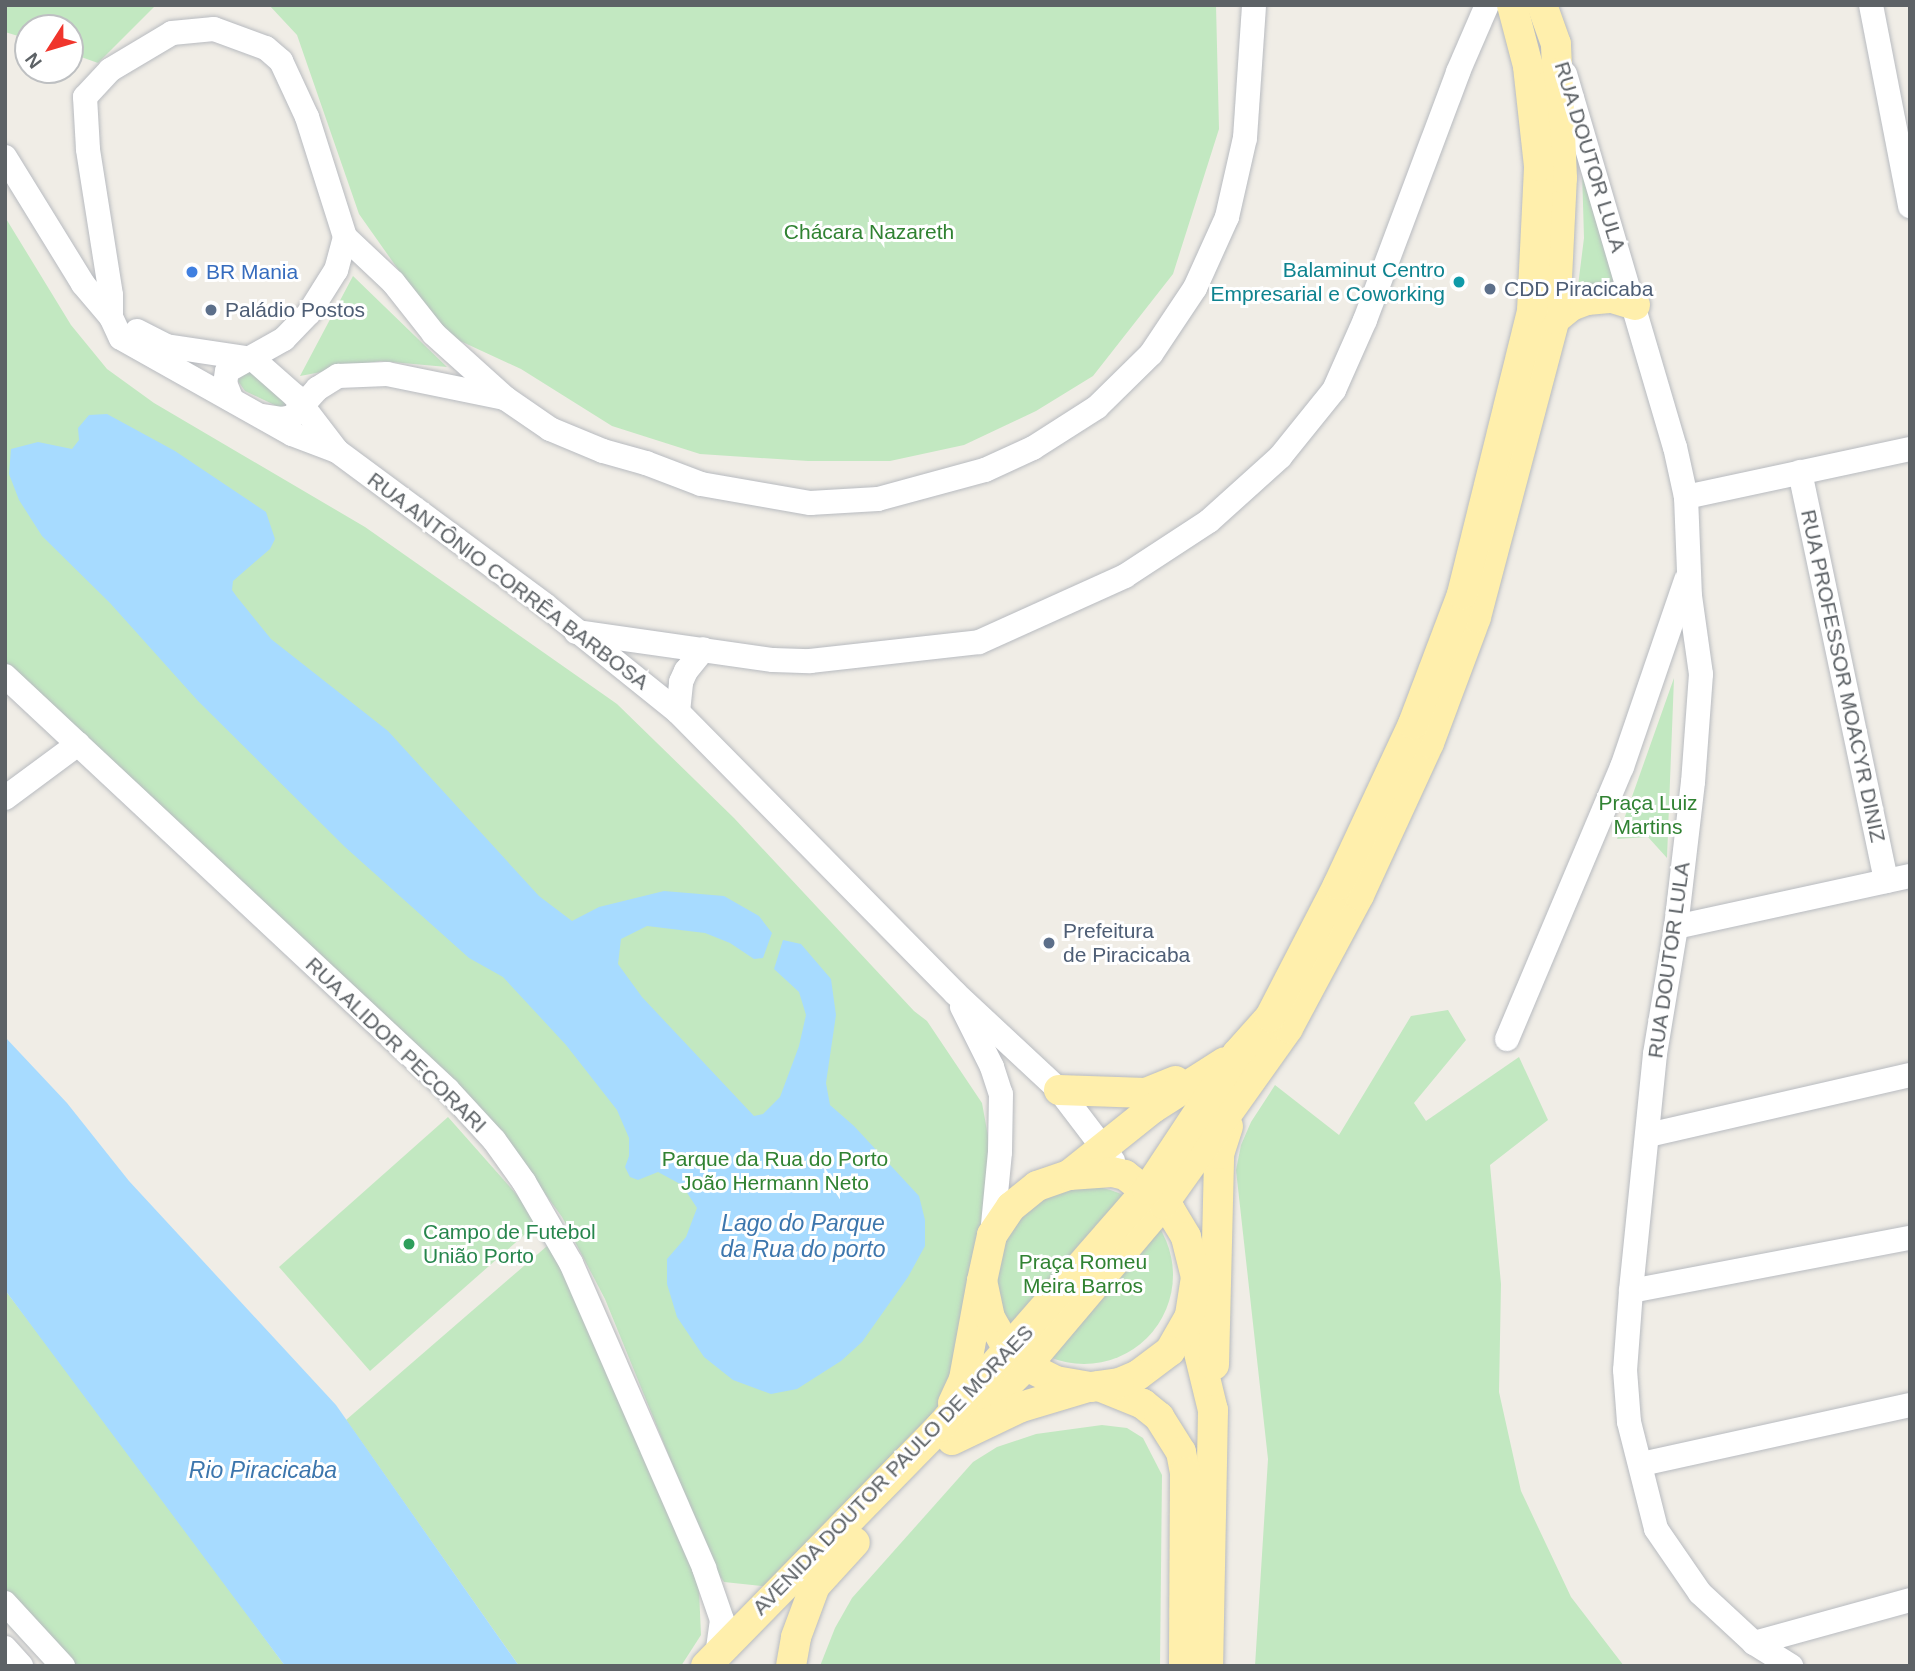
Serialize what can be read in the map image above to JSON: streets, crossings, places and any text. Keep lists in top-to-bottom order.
{
  "streets": {
    "main road": ["AVENIDA DOUTOR PAULO DE MORAES"],
    "street": [
      "RUA DOUTOR LULA",
      "RUA ANTÔNIO CORRÊA BARBOSA",
      "RUA PROFESSOR MOACYR DINIZ",
      "RUA ALIDOR PECORARI"
    ]
  },
  "crossings": [
    ["RUA DOUTOR LULA", "AVENIDA DOUTOR PAULO DE MORAES"],
    ["RUA ANTÔNIO CORRÊA BARBOSA", "AVENIDA DOUTOR PAULO DE MORAES"],
    ["RUA ALIDOR PECORARI", "AVENIDA DOUTOR PAULO DE MORAES"]
  ],
  "water": ["Lago do Parque da Rua do porto", "Rio Piracicaba"],
  "parks": [
    "Chácara Nazareth",
    "Praça Luiz Martins",
    "Parque da Rua do Porto João Hermann Neto",
    "Praça Romeu Meira Barros"
  ],
  "places": [
    "BR Mania",
    "Balaminut Centro Empresarial e Coworking",
    "CDD Piracicaba",
    "Paládio Postos",
    "Prefeitura de Piracicaba",
    "Campo de Futebol União Porto"
  ],
  "north": "bottom left"
}
